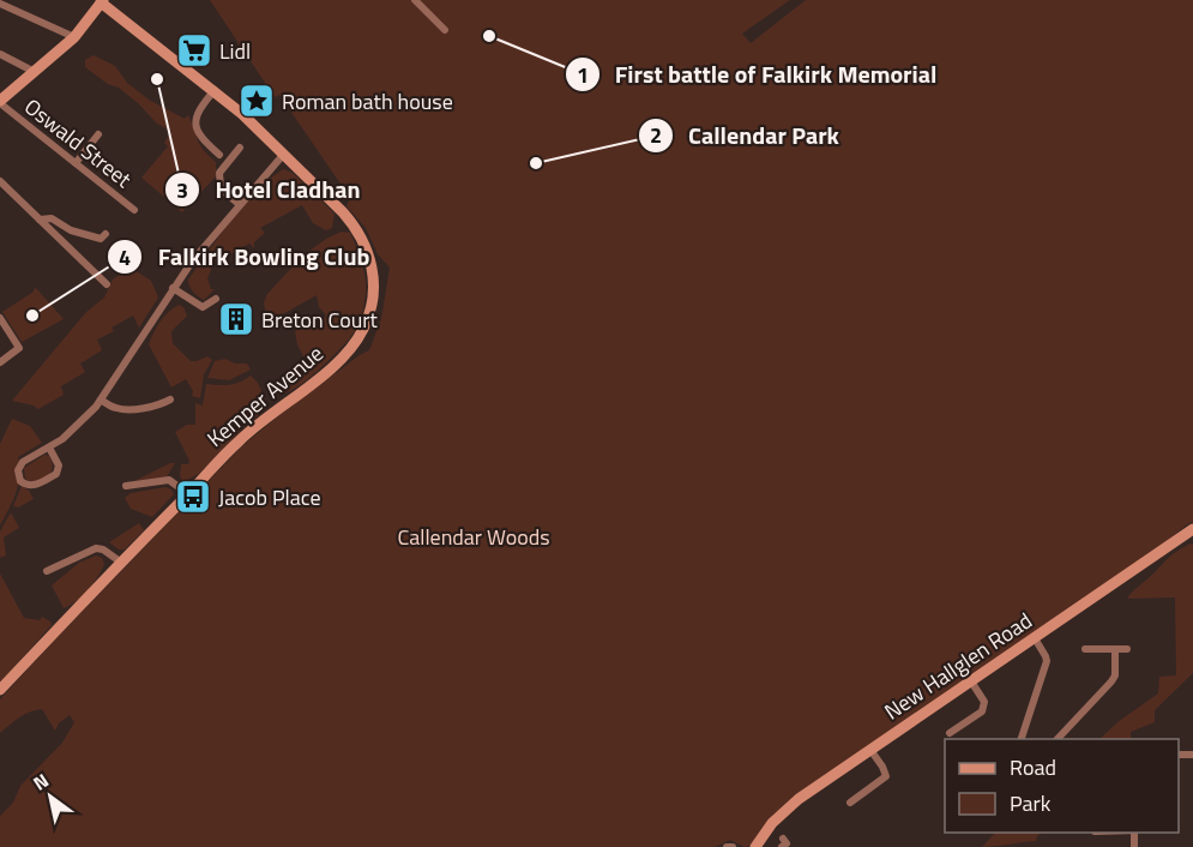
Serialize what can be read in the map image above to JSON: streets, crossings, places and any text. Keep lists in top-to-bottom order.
{
  "streets": {
    "street": ["Oswald Street", "Kemper Avenue", "New Hallglen Road"]
  },
  "parks": ["Callendar Woods"],
  "places": {
    "other": [
      "First battle of Falkirk Memorial",
      "Hotel Cladhan",
      "Callendar Park",
      "Falkirk Bowling Club"
    ],
    "supermarket": ["Lidl"],
    "place": ["Roman bath house"],
    "building": ["Breton Court"],
    "bus stop": ["Jacob Place"]
  },
  "legend": ["Road", "Park"],
  "north": "top left"
}
